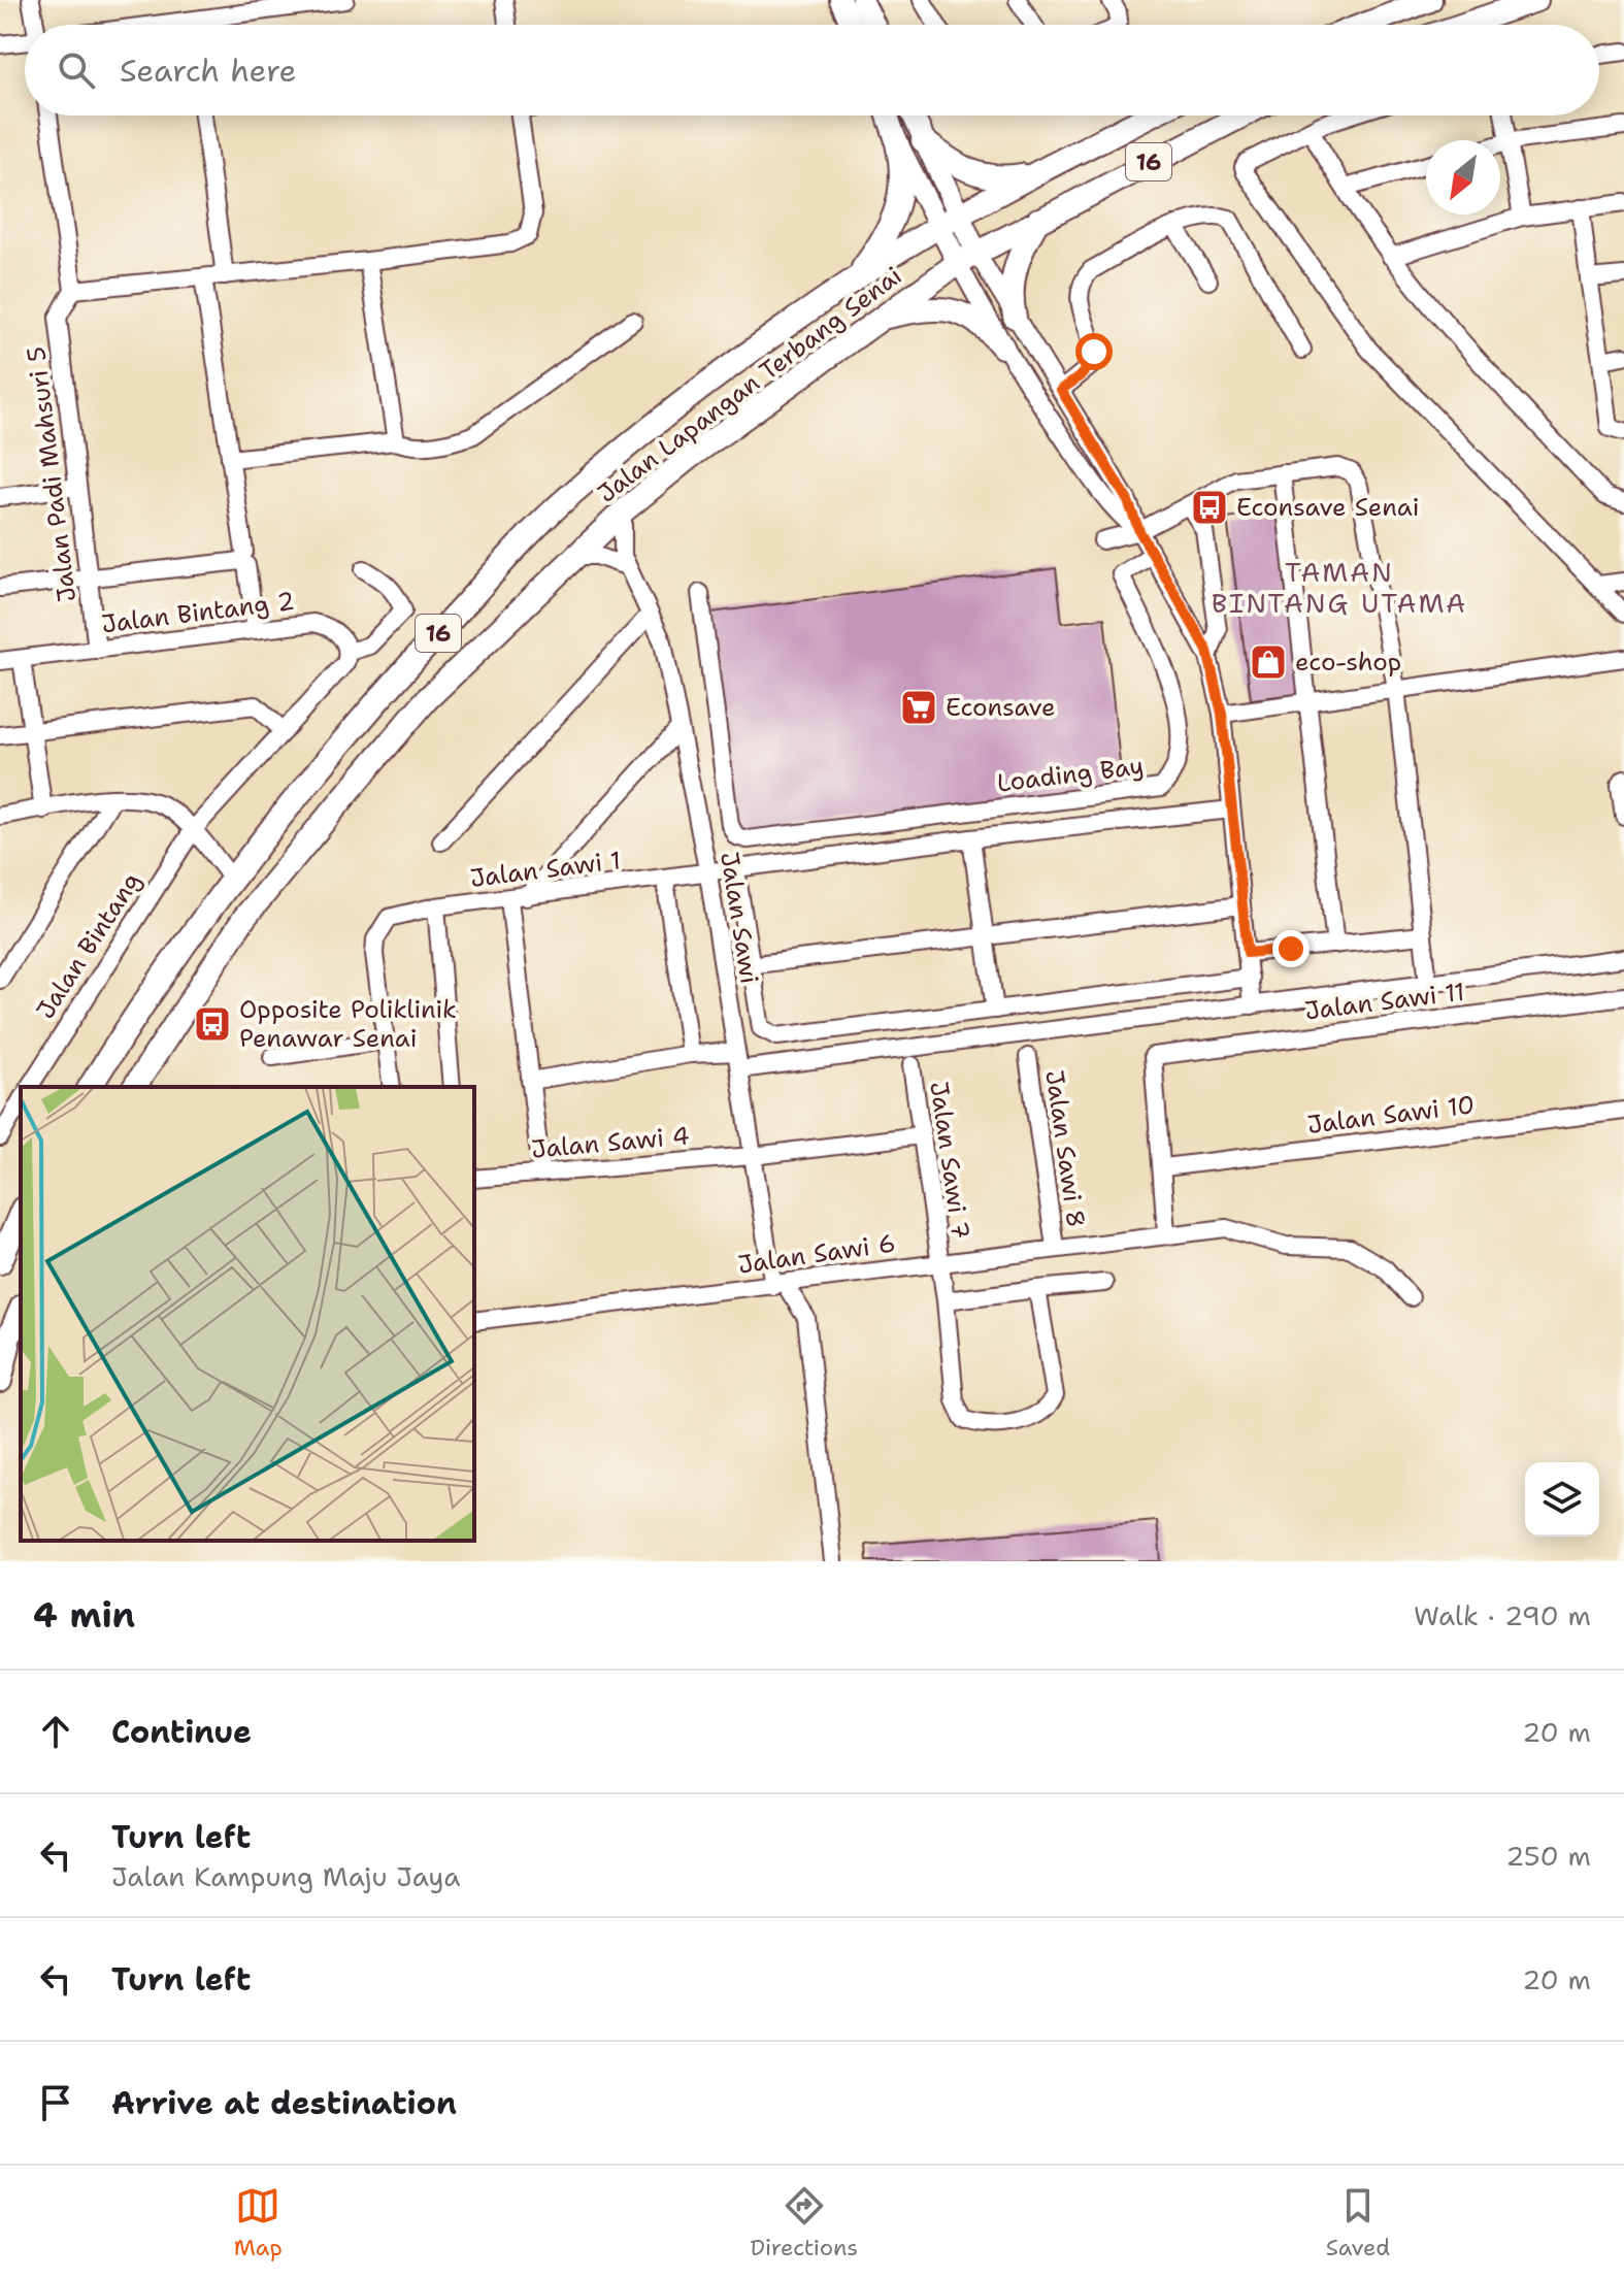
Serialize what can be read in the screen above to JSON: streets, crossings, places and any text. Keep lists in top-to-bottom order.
{
  "streets": {
    "highway": ["16", "Jalan Lapangan Terbang Senai"],
    "street": [
      "Jalan Padi Mahsuri 5",
      "Jalan Bintang 2",
      "Loading Bay",
      "Jalan Sawi 1",
      "Jalan Sawi",
      "Jalan Bintang",
      "Jalan Sawi 11",
      "Jalan Sawi 10",
      "Jalan Sawi 4",
      "Jalan Sawi 8",
      "Jalan Sawi 7",
      "Jalan Sawi 6"
    ]
  },
  "crossings": [
    ["Jalan Lapangan Terbang Senai", "Jalan Sawi"],
    ["Jalan Padi Mahsuri 5", "Jalan Bintang 2"],
    ["Jalan Sawi 1", "Jalan Sawi"],
    ["Jalan Sawi", "Jalan Sawi 4"],
    ["Jalan Sawi", "Jalan Sawi 6"],
    ["Jalan Sawi 11", "Jalan Sawi 10"],
    ["Jalan Sawi 4", "Jalan Sawi 7"],
    ["Jalan Sawi 8", "Jalan Sawi 6"],
    ["Jalan Sawi 7", "Jalan Sawi 6"]
  ],
  "districts": ["TAMAN BINTANG UTAMA"],
  "places": {
    "bus stop": ["Econsave Senai", "Opposite Poliklinik Penawar Senai"],
    "shop": ["eco-shop"],
    "supermarket": ["Econsave"]
  },
  "north": "bottom left",
  "page": {
    "search": "Search here",
    "heading": ["4 min", "Walk · 290 m"],
    "list": [
      ["Continue", "20 m"],
      ["Turn left", "Jalan Kampung Maju Jaya", "250 m"],
      ["Turn left", "20 m"],
      "Arrive at destination"
    ],
    "nav": ["Map", "Directions", "Saved"]
  }
}
